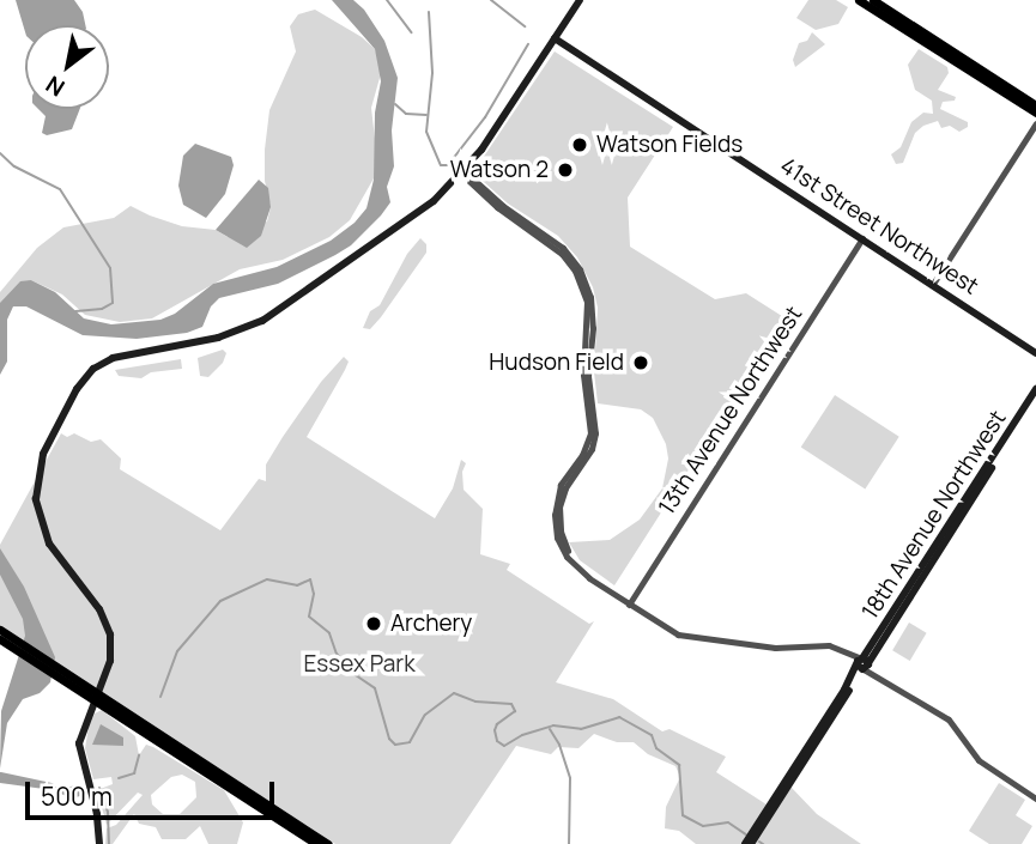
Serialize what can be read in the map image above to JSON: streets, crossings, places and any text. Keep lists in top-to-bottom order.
{
  "streets": {
    "main road": ["41st Street Northwest", "18th Avenue Northwest"],
    "street": ["13th Avenue Northwest"]
  },
  "crossings": [
    ["41st Street Northwest", "13th Avenue Northwest"]
  ],
  "parks": ["Essex Park"],
  "places": [
    "Watson Fields",
    "Watson 2",
    "Hudson Field",
    "Archery"
  ],
  "scale_bar": "500 m",
  "north": "bottom left"
}
